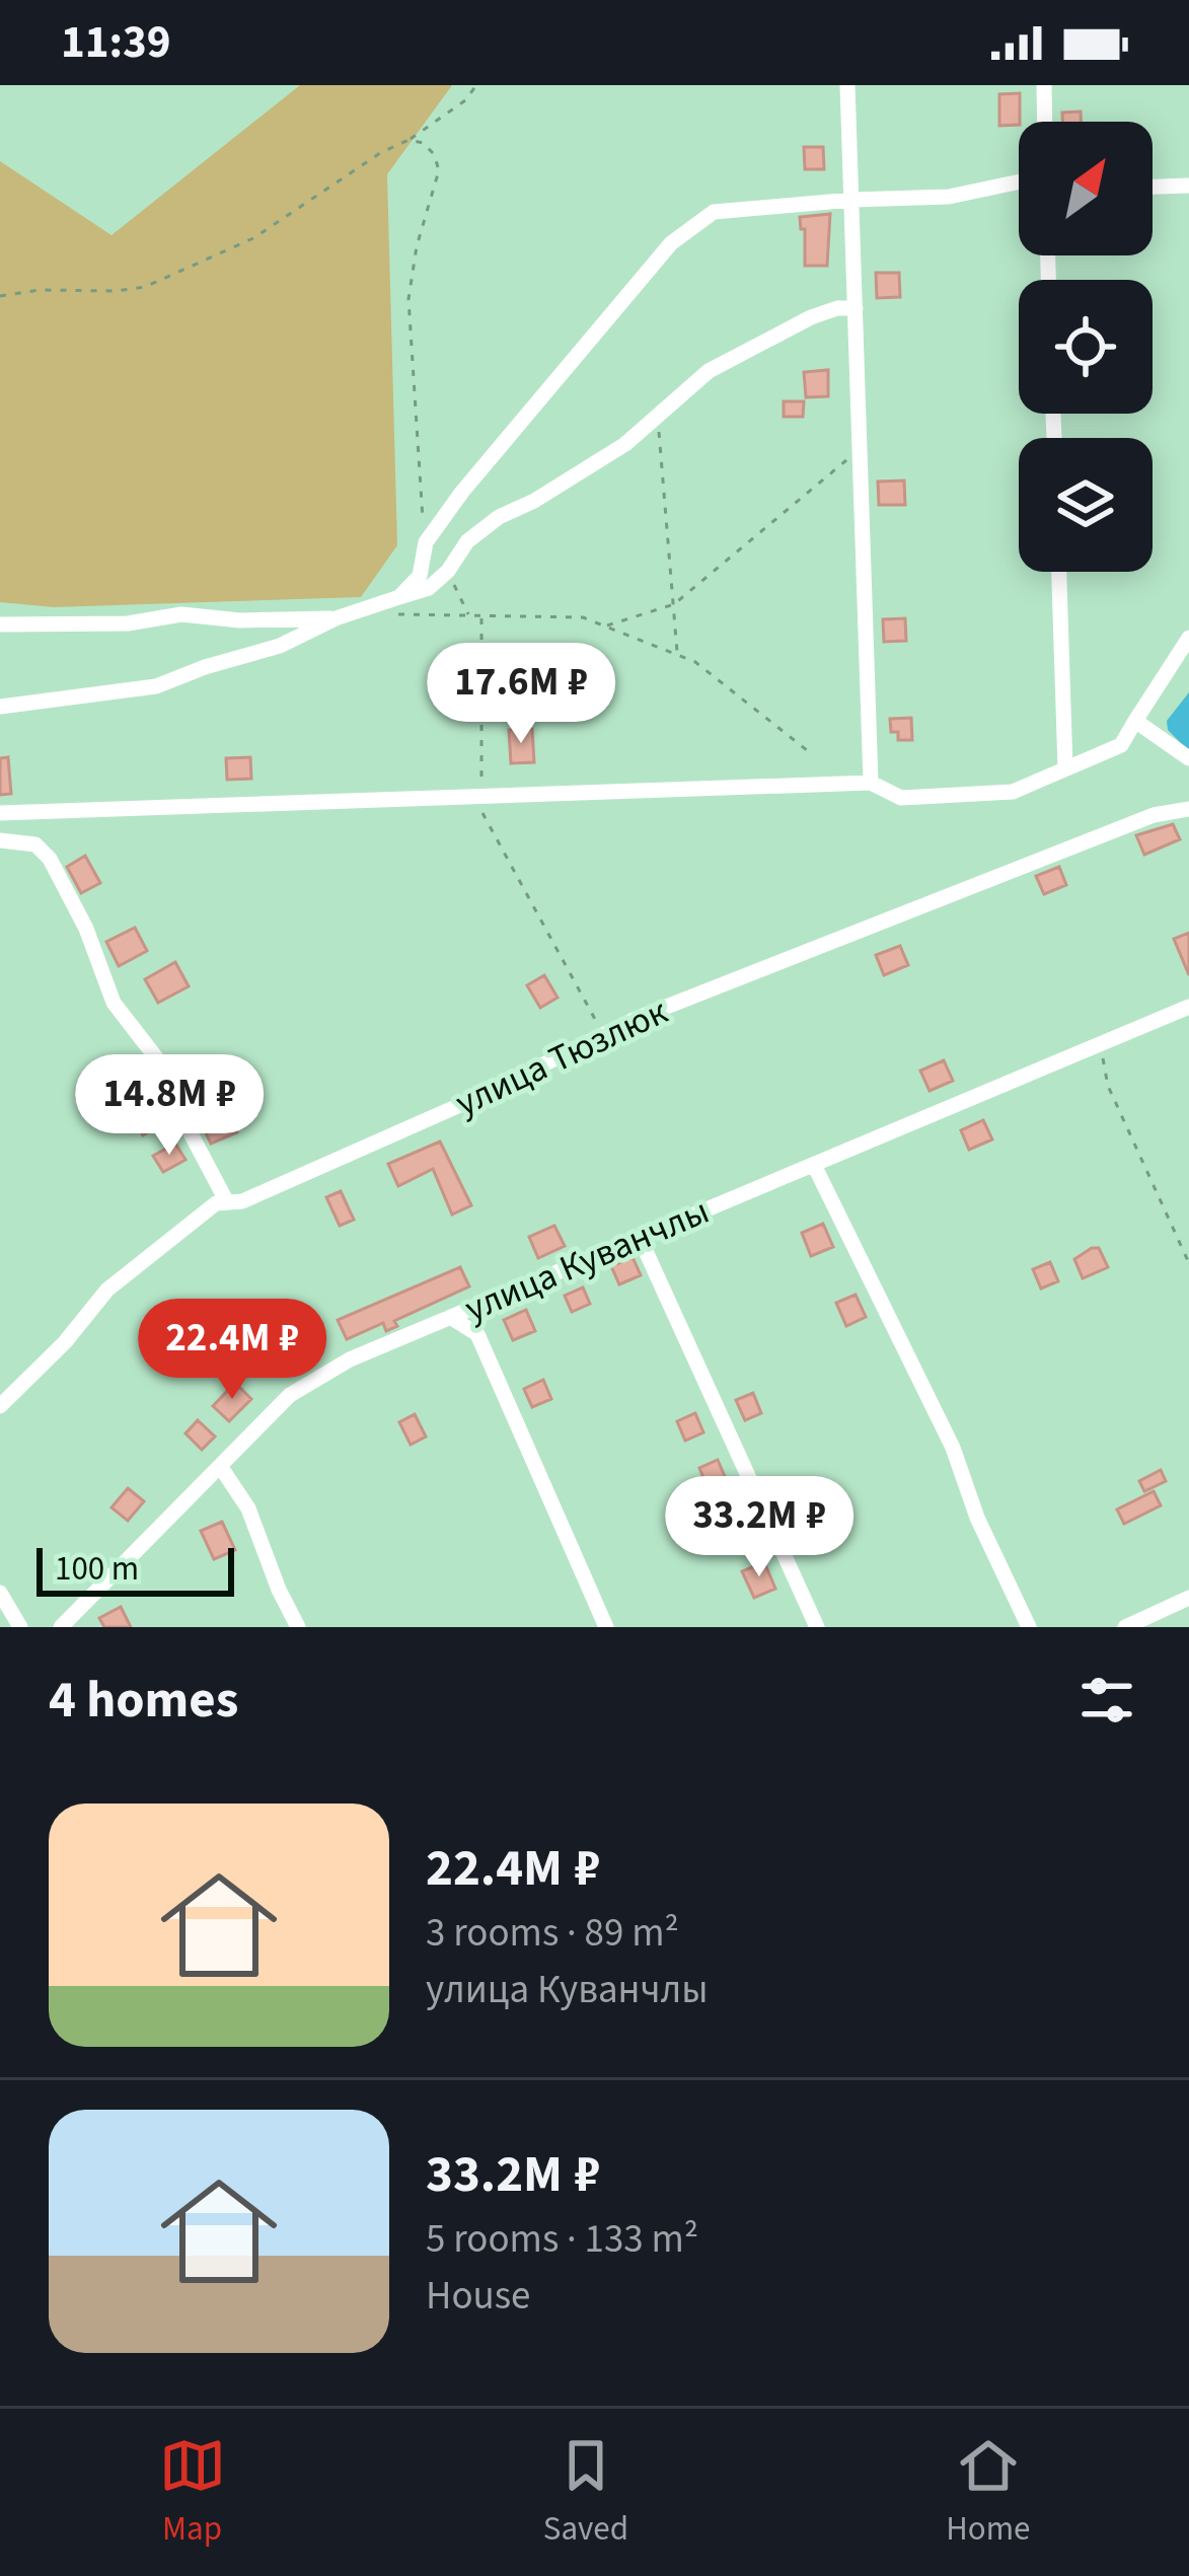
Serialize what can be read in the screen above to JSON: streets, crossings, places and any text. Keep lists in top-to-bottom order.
{
  "streets": {
    "street": ["улица Тюзлюк", "улица Куванчлы"]
  },
  "scale_bar": "100 m",
  "north": "top right",
  "page": {
    "status": "11:39",
    "price": [
      "17.6M ₽",
      "14.8M ₽",
      "22.4M ₽",
      "33.2M ₽"
    ],
    "scale": "100 m",
    "heading": "4 homes",
    "list": [
      {
        "name": "22.4M ₽",
        "note": "3 rooms · 89 m² · улица Куванчлы"
      },
      {
        "name": "33.2M ₽",
        "note": "5 rooms · 133 m² · House"
      }
    ],
    "tabs": ["Map", "Saved", "Home"]
  }
}
